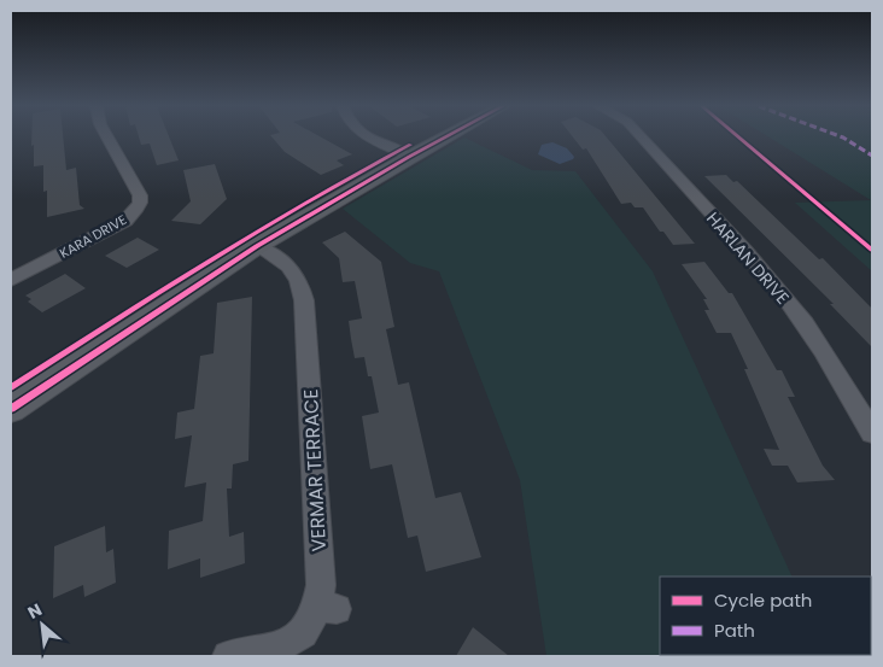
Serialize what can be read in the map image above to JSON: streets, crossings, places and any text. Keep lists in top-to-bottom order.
{
  "streets": {
    "street": ["KARA DRIVE", "HARLAN DRIVE", "VERMAR TERRACE"]
  },
  "legend": ["Cycle path", "Path"],
  "north": "top left"
}
